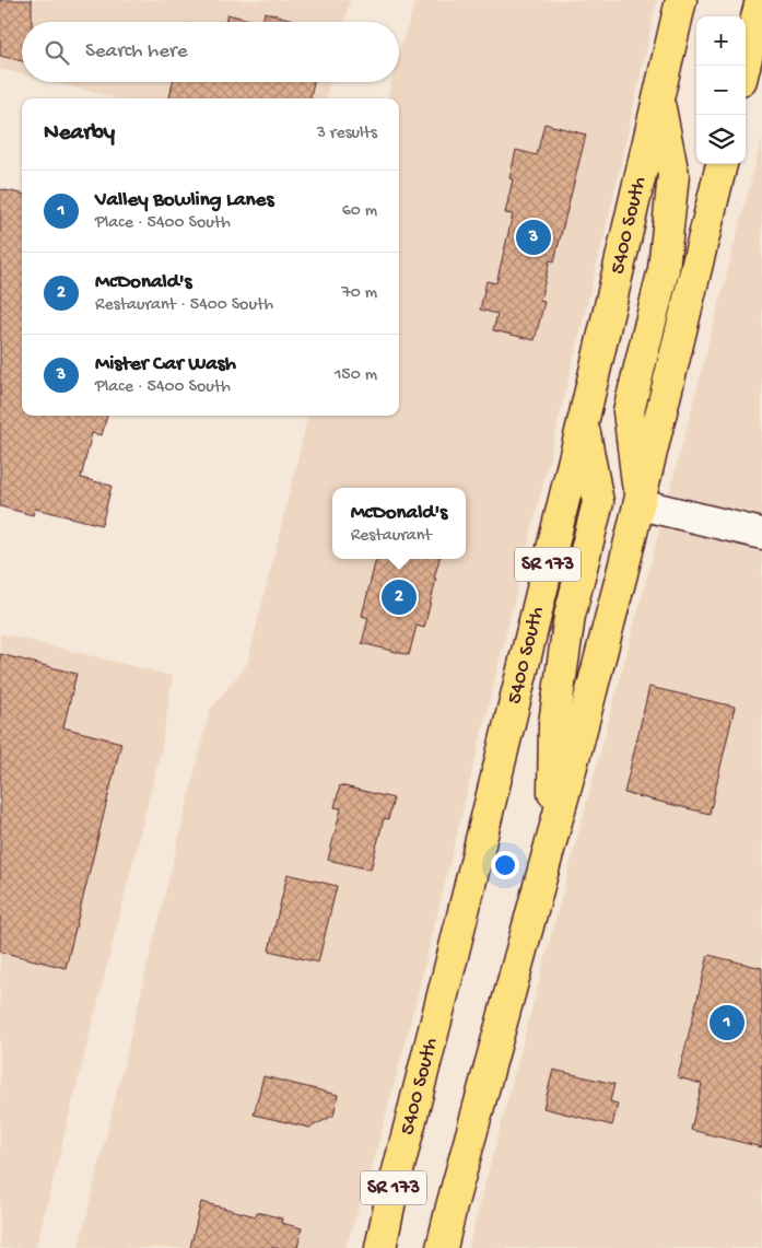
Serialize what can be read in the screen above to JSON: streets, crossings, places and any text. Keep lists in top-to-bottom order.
{
  "streets": {
    "main road": ["5400 South", "SR 173"]
  },
  "page": {
    "map_buttons": ["+", "−"],
    "search": "Search here",
    "heading": ["Nearby", "3 results"],
    "list": [
      {
        "mark": "1",
        "name": "Valley Bowling Lanes",
        "note": "Place · 5400 South",
        "value": "60 m"
      },
      {
        "mark": "2",
        "name": "McDonald's",
        "note": "Restaurant · 5400 South",
        "value": "70 m"
      },
      {
        "mark": "3",
        "name": "Mister Car Wash",
        "note": "Place · 5400 South",
        "value": "150 m"
      }
    ],
    "pins": ["3", "2", "1"],
    "popup": ["McDonald's", "Restaurant"]
  }
}
